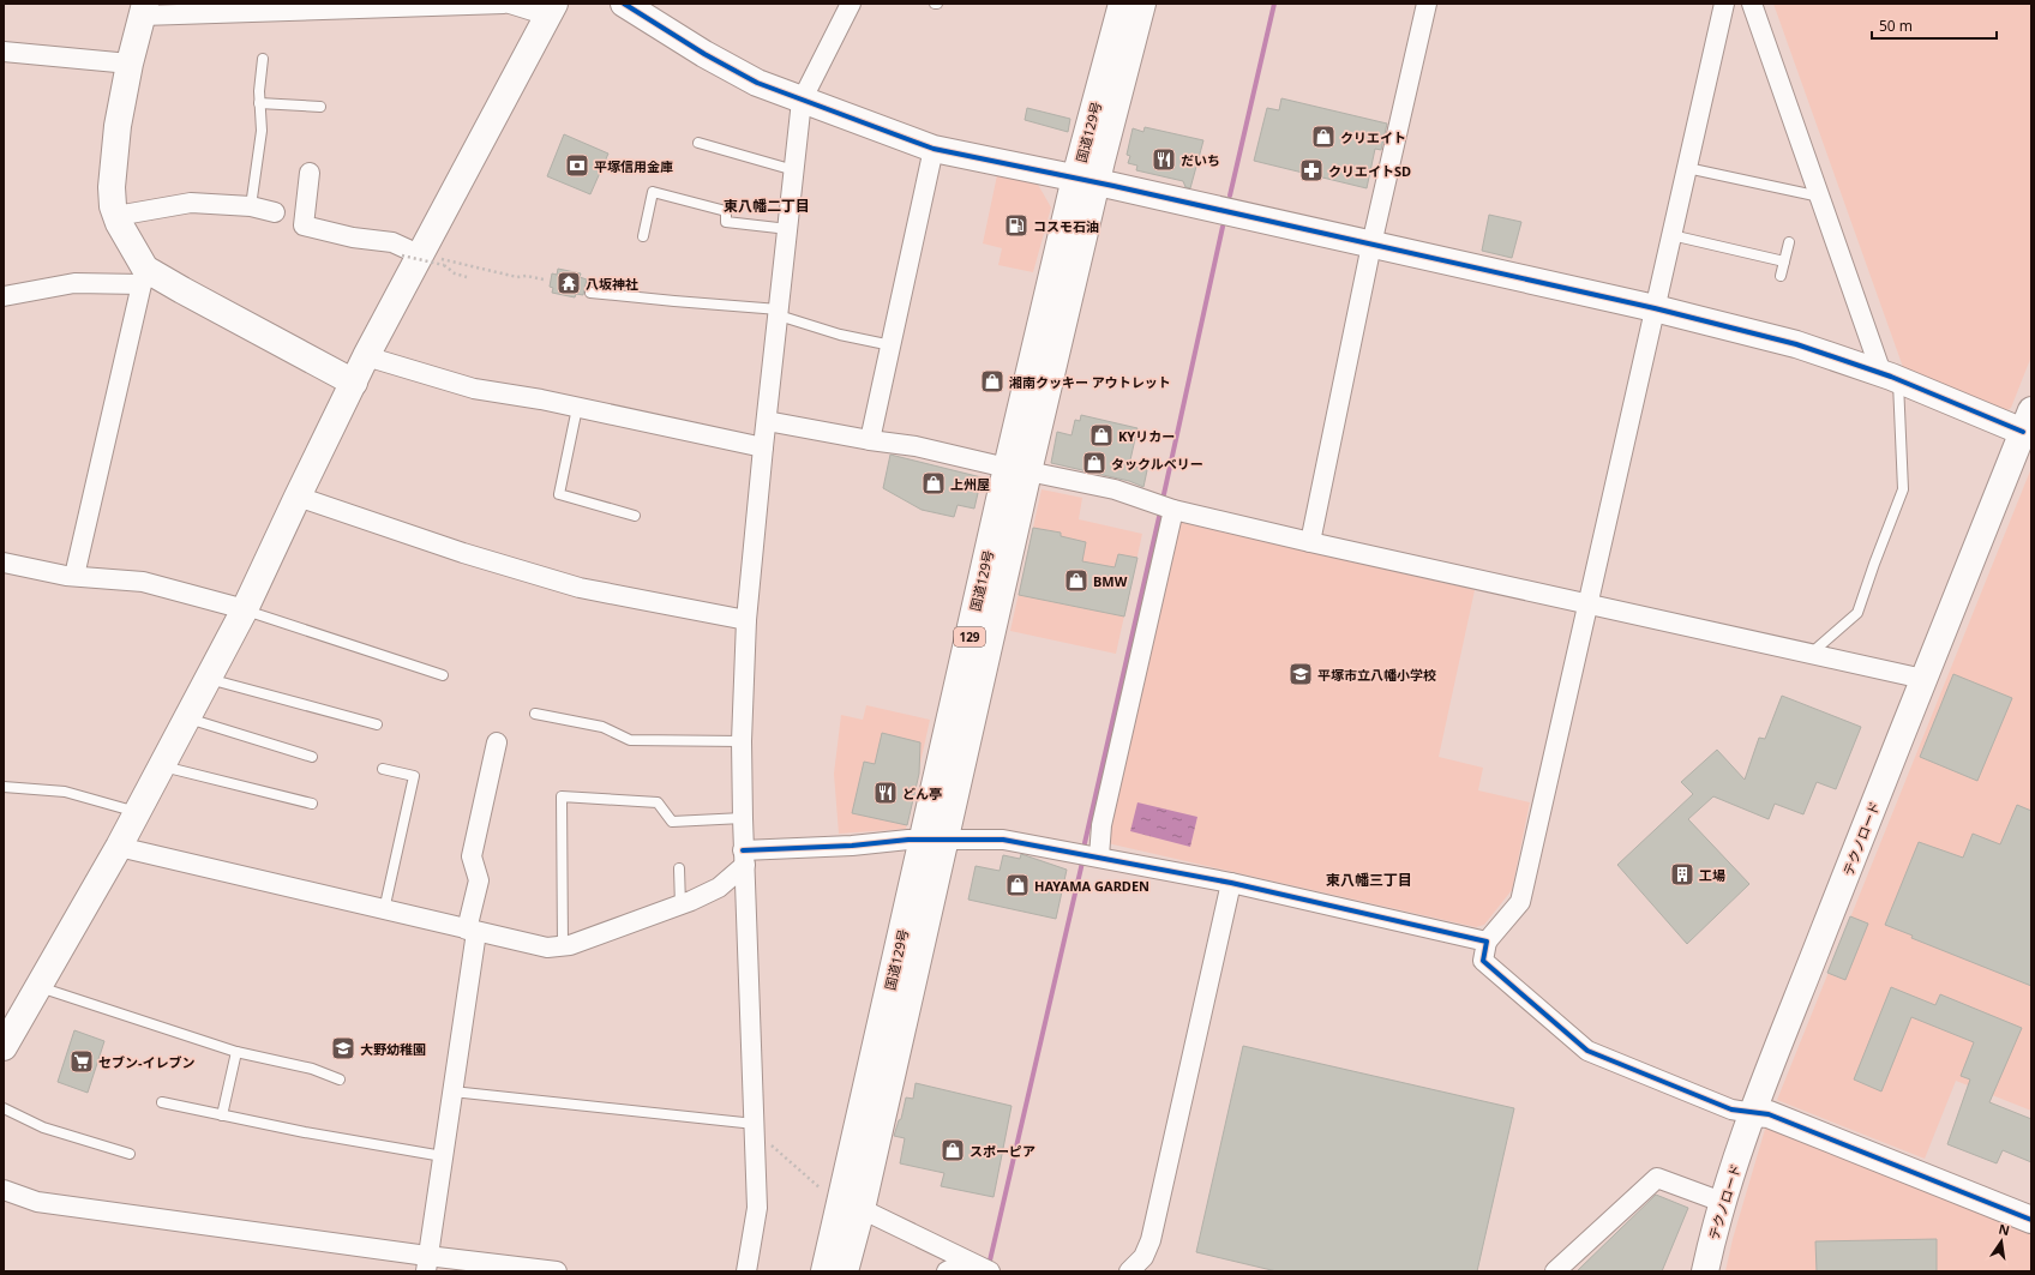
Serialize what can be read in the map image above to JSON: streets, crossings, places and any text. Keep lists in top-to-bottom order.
{
  "streets": {
    "main road": ["国道129号", "129", "テクノロード"]
  },
  "districts": ["東八幡二丁目", "東八幡三丁目"],
  "places": {
    "shop": [
      "クリエイト",
      "湘南クッキー アウトレット",
      "KYリカー",
      "タックルベリー",
      "上州屋",
      "BMW",
      "HAYAMA GARDEN",
      "スポーピア"
    ],
    "restaurant": ["だいち", "どん亭"],
    "bank": ["平塚信用金庫"],
    "pharmacy": ["クリエイトSD"],
    "fuel station": ["コスモ石油"],
    "temple": ["八坂神社"],
    "school or university": ["平塚市立八幡小学校", "大野幼稚園"],
    "building": ["工場"],
    "supermarket": ["セブン-イレブン"]
  },
  "scale_bar": "50 m",
  "north": "top"
}
